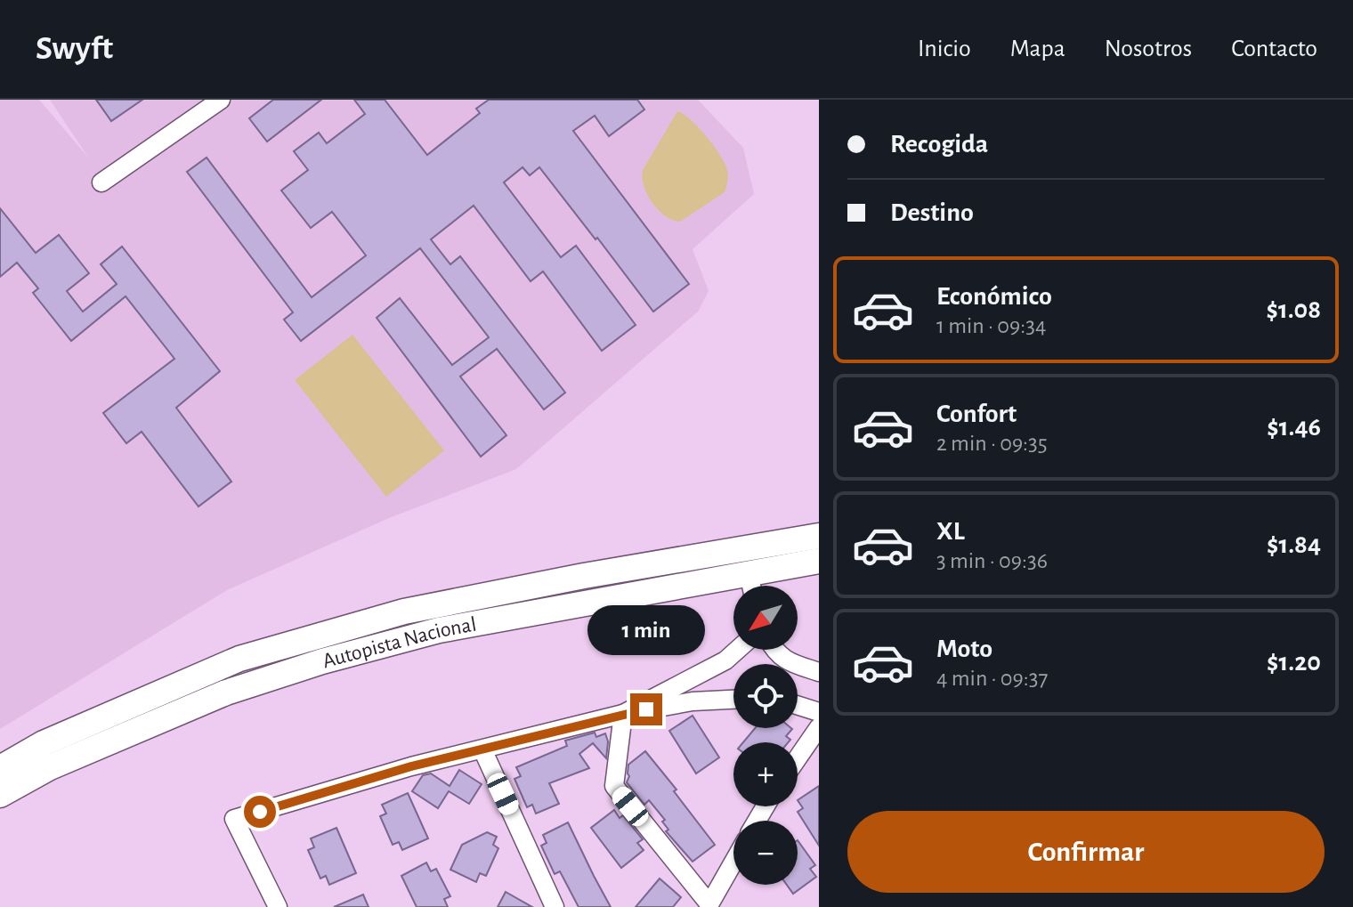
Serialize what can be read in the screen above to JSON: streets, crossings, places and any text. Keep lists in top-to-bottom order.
{
  "streets": {
    "highway": ["Autopista Nacional"]
  },
  "north": "bottom left",
  "page": {
    "header": "Swyft",
    "nav": [
      "Inicio",
      "Mapa",
      "Nosotros",
      "Contacto"
    ],
    "banner": ["Recogida", "Destino"],
    "list": [
      {
        "name": "Económico",
        "note": "1 min · 09:34",
        "value": "$1.08"
      },
      {
        "name": "Confort",
        "note": "2 min · 09:35",
        "value": "$1.46"
      },
      {
        "name": "XL",
        "note": "3 min · 09:36",
        "value": "$1.84"
      },
      {
        "name": "Moto",
        "note": "4 min · 09:37",
        "value": "$1.20"
      }
    ],
    "map_buttons": ["+", "−"],
    "bubble": "1 min",
    "buttons": "Confirmar"
  }
}
